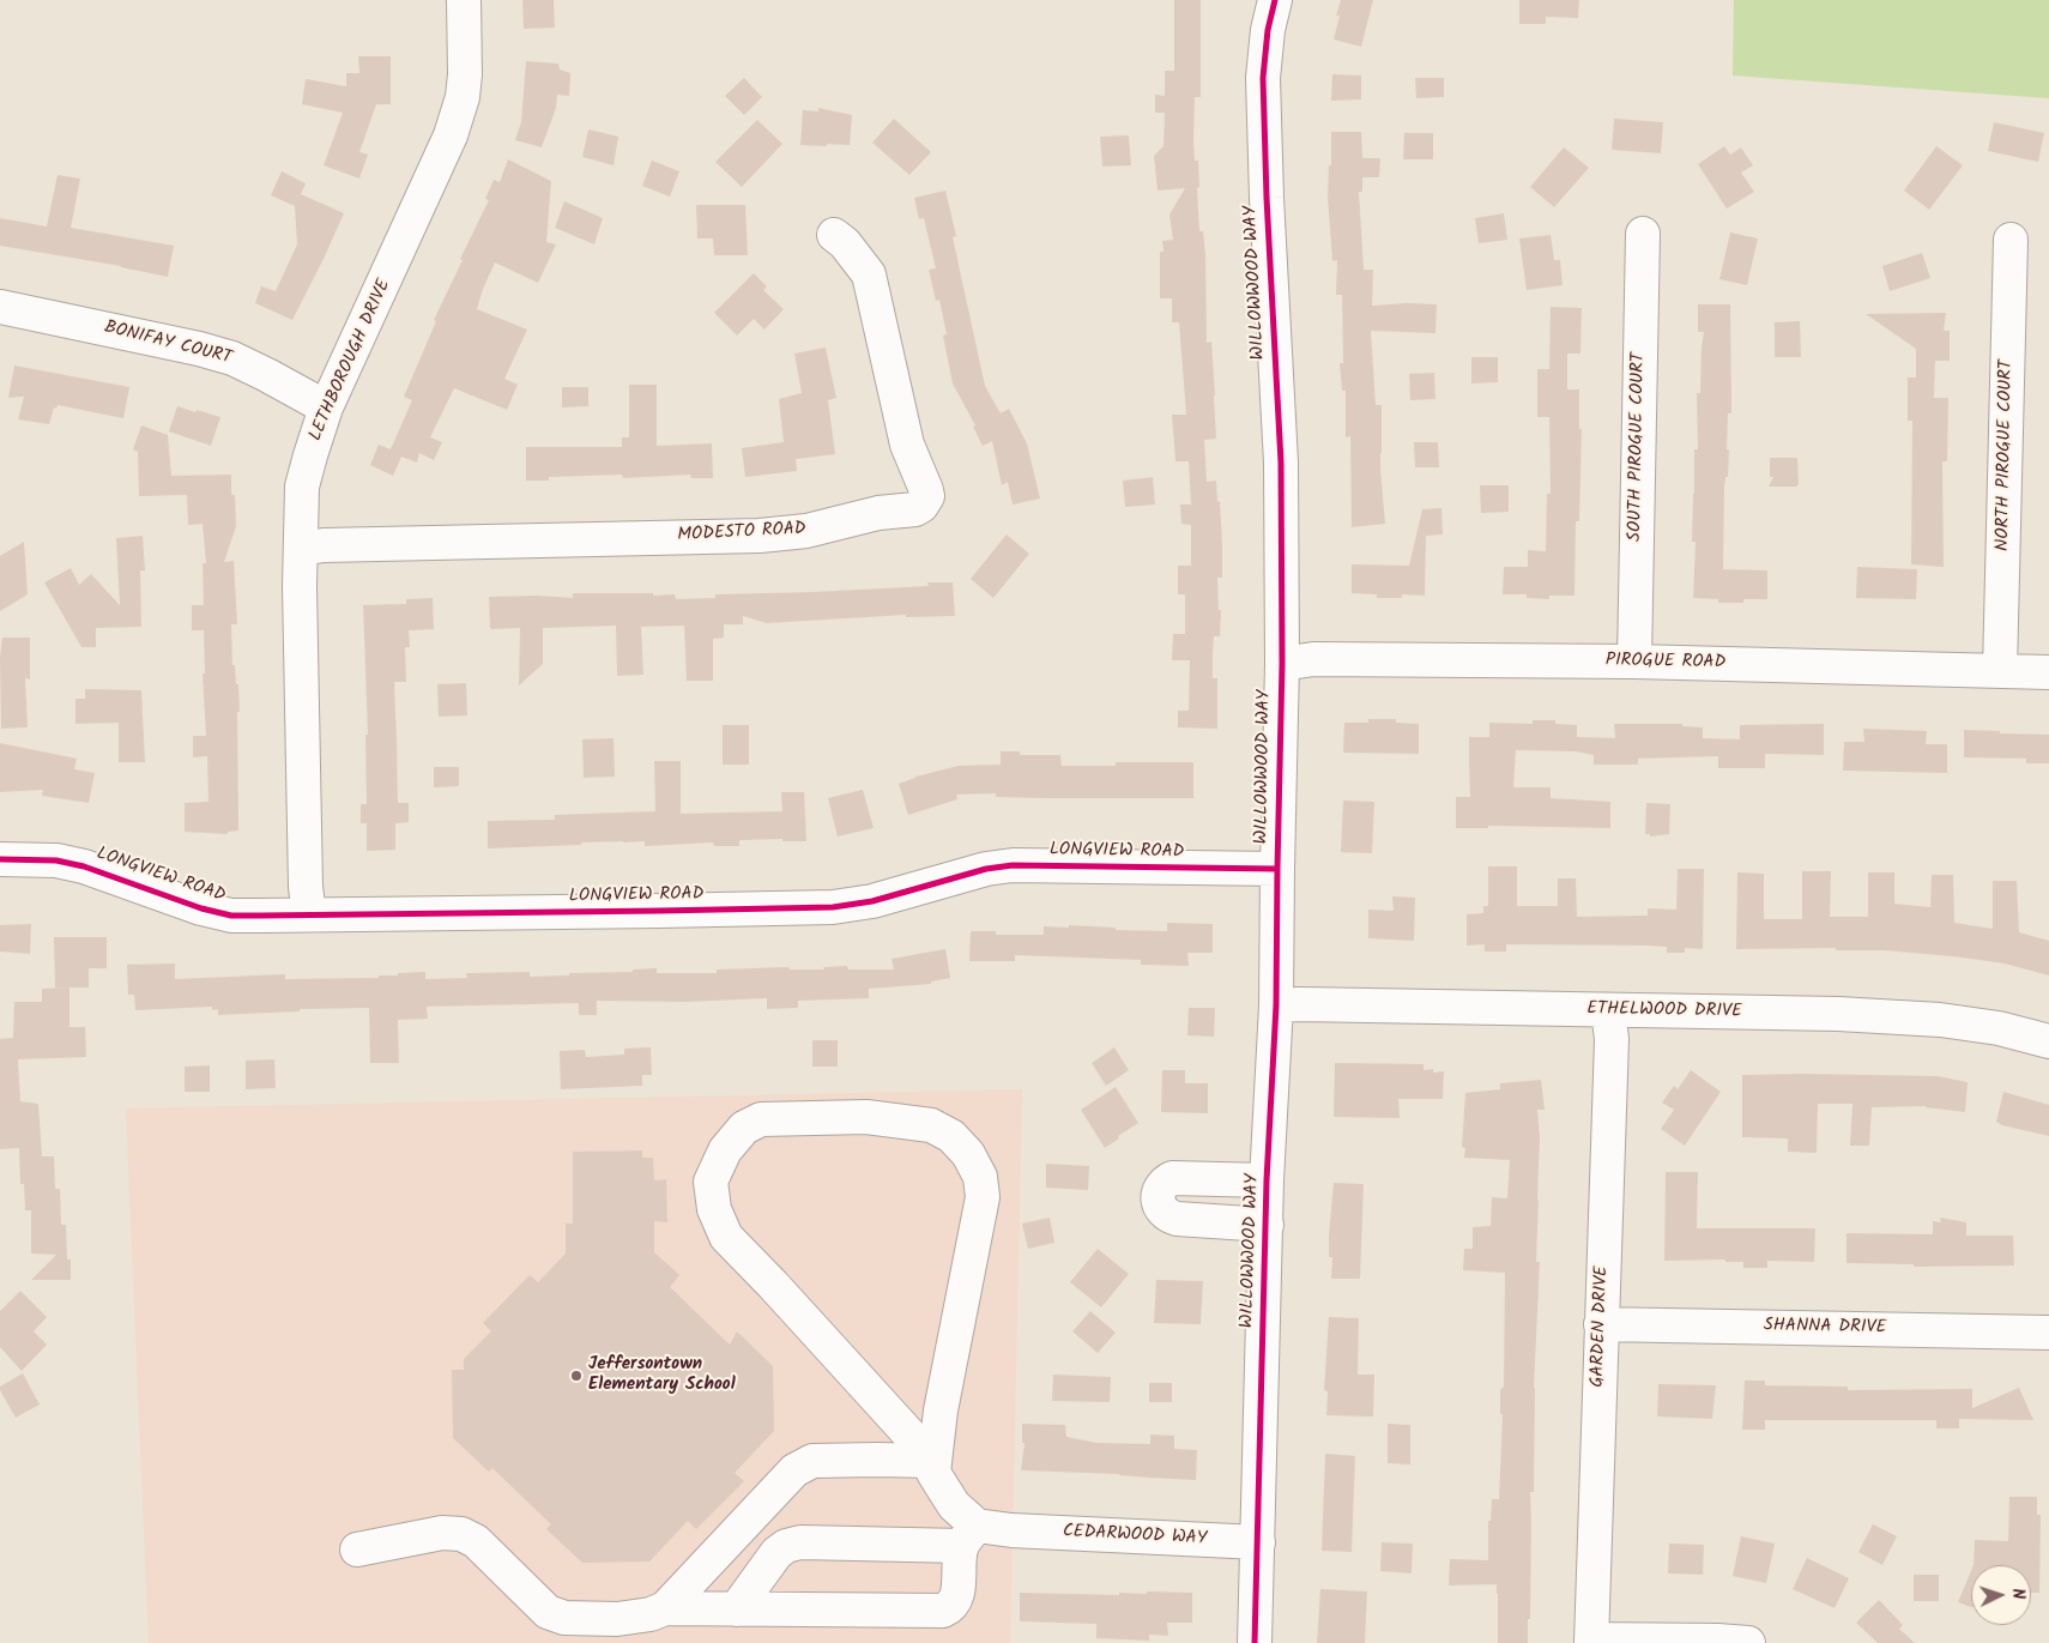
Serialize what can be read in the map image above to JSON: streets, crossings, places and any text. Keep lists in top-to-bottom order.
{
  "streets": {
    "street": [
      "WILLOWWOOD WAY",
      "BONIFAY COURT",
      "LETHBOROUGH DRIVE",
      "SOUTH PIROGUE COURT",
      "NORTH PIROGUE COURT",
      "MODESTO ROAD",
      "PIROGUE ROAD",
      "LONGVIEW ROAD",
      "ETHELWOOD DRIVE",
      "GARDEN DRIVE",
      "SHANNA DRIVE",
      "CEDARWOOD WAY"
    ]
  },
  "crossings": [
    ["WILLOWWOOD WAY", "PIROGUE ROAD"],
    ["WILLOWWOOD WAY", "LONGVIEW ROAD"],
    ["WILLOWWOOD WAY", "ETHELWOOD DRIVE"],
    ["WILLOWWOOD WAY", "CEDARWOOD WAY"],
    ["BONIFAY COURT", "LETHBOROUGH DRIVE"],
    ["LETHBOROUGH DRIVE", "MODESTO ROAD"],
    ["LETHBOROUGH DRIVE", "LONGVIEW ROAD"],
    ["SOUTH PIROGUE COURT", "PIROGUE ROAD"],
    ["NORTH PIROGUE COURT", "PIROGUE ROAD"],
    ["ETHELWOOD DRIVE", "GARDEN DRIVE"],
    ["GARDEN DRIVE", "SHANNA DRIVE"]
  ],
  "places": ["Jeffersontown Elementary School"],
  "north": "right"
}
